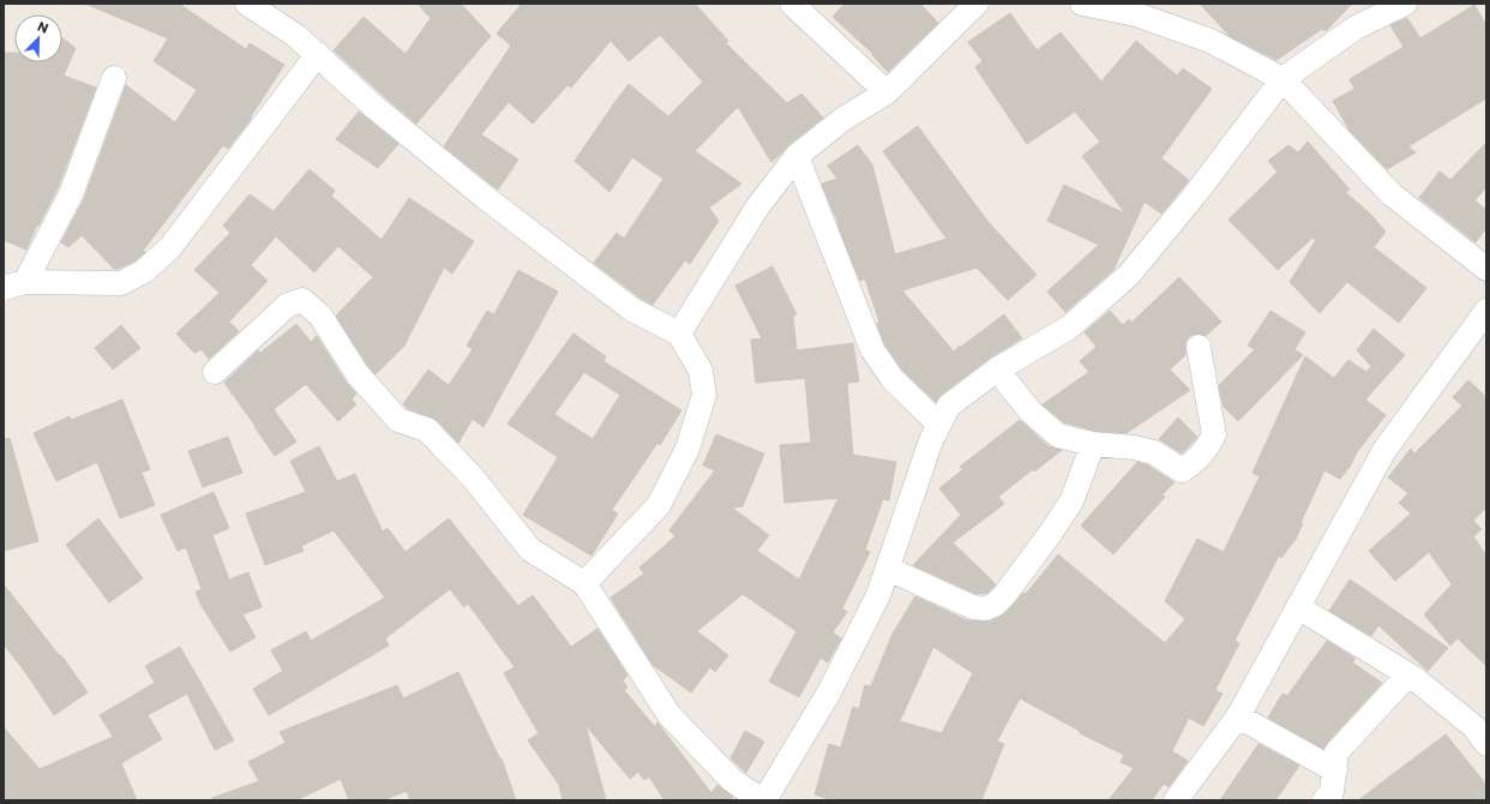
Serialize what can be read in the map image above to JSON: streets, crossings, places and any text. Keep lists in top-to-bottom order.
{
  "north": "top right"
}
